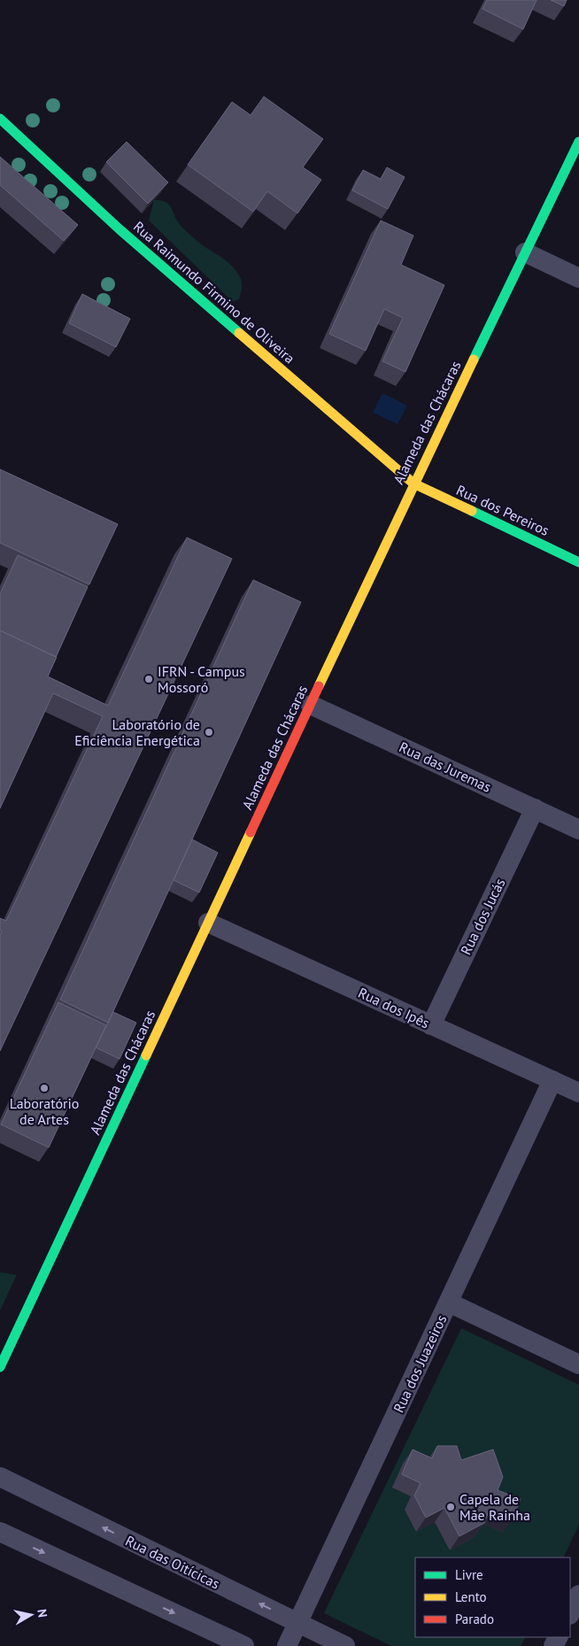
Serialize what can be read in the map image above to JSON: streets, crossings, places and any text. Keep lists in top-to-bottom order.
{
  "streets": {
    "street": [
      "Rua Raimundo Firmino de Oliveira",
      "Alameda das Chácaras",
      "Rua dos Pereiros",
      "Rua das Juremas",
      "Rua dos Jucás",
      "Rua dos Ipês",
      "Rua dos Juazeiros",
      "Rua das Oitícicas"
    ]
  },
  "crossings": [
    ["Rua Raimundo Firmino de Oliveira", "Alameda das Chácaras"],
    ["Rua Raimundo Firmino de Oliveira", "Rua dos Pereiros"],
    ["Alameda das Chácaras", "Rua dos Pereiros"],
    ["Alameda das Chácaras", "Rua das Juremas"],
    ["Alameda das Chácaras", "Rua dos Ipês"],
    ["Rua das Juremas", "Rua dos Jucás"],
    ["Rua dos Jucás", "Rua dos Ipês"],
    ["Rua dos Ipês", "Rua dos Juazeiros"],
    ["Rua dos Juazeiros", "Rua das Oitícicas"]
  ],
  "places": [
    "IFRN - Campus Mossoró",
    "Laboratório de Eficiência Energética",
    "Laboratório de Artes",
    "Capela de Mãe Rainha"
  ],
  "legend": ["Livre", "Lento", "Parado"],
  "north": "right"
}
